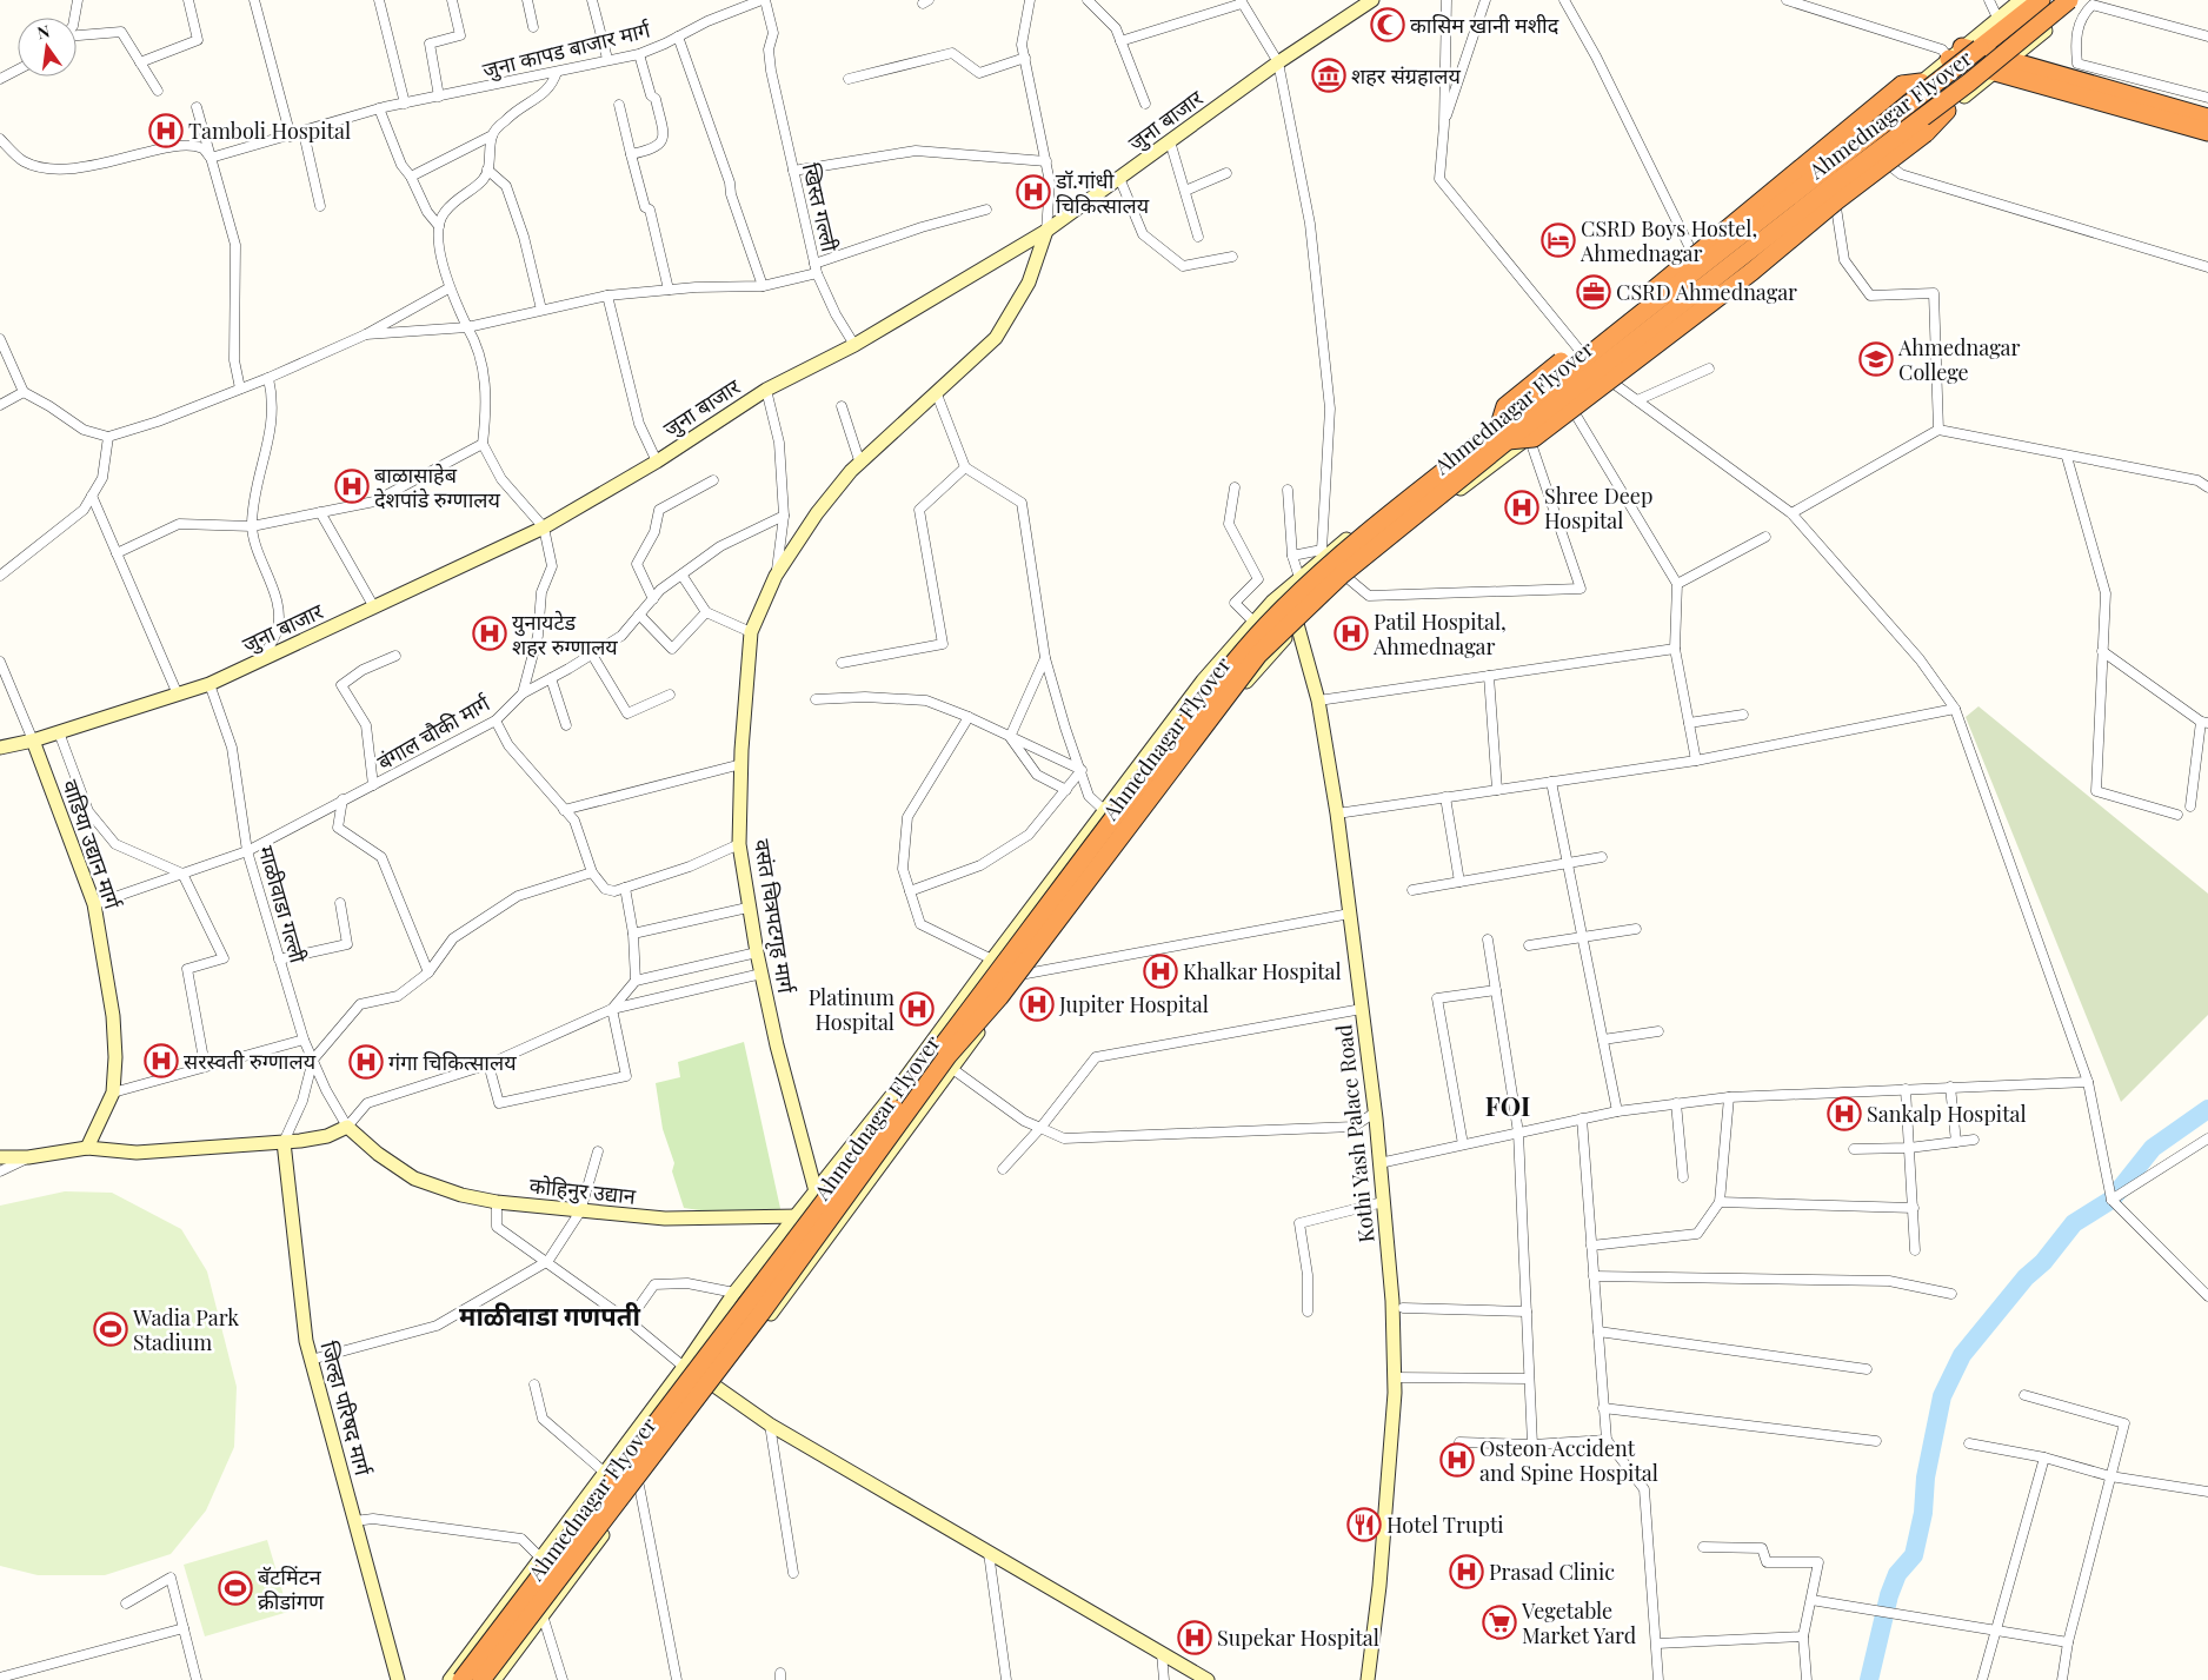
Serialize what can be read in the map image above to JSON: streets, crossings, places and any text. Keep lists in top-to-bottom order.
{
  "streets": {
    "highway": ["Ahmednagar Flyover"],
    "street": [
      "जुना कापड बाजार मार्ग",
      "जुना बाजार",
      "खिस्त गल्ली",
      "बंगाल चौकी मार्ग",
      "वाडिया उद्यान मार्ग",
      "माळीवाडा गल्ली",
      "वसंत चित्रपटगृह मार्ग",
      "Kothi Yash Palace Road",
      "कोहिनुर उद्यान",
      "जिल्हा परिषद मार्ग"
    ]
  },
  "crossings": [
    ["जुना कापड बाजार मार्ग", "खिस्त गल्ली"],
    ["जुना बाजार", "खिस्त गल्ली"],
    ["जुना बाजार", "वाडिया उद्यान मार्ग"],
    ["जुना बाजार", "माळीवाडा गल्ली"],
    ["जुना बाजार", "वसंत चित्रपटगृह मार्ग"],
    ["बंगाल चौकी मार्ग", "वाडिया उद्यान मार्ग"],
    ["बंगाल चौकी मार्ग", "माळीवाडा गल्ली"],
    ["माळीवाडा गल्ली", "कोहिनुर उद्यान"]
  ],
  "districts": ["FOI", "माळीवाडा गणपती"],
  "places": {
    "mosque": ["कासिम खानी मशीद"],
    "museum": ["शहर संग्रहालय"],
    "hospital": [
      "Tamboli Hospital",
      "डॉ.गांधी चिकित्सालय",
      "बाळासाहेब देशपांडे रुग्णालय",
      "Shree Deep Hospital",
      "युनायटेड शहर रुग्णालय",
      "Patil Hospital, Ahmednagar",
      "Khalkar Hospital",
      "Jupiter Hospital",
      "Platinum Hospital",
      "सरस्वती रुग्णालय",
      "गंगा चिकित्सालय",
      "Sankalp Hospital",
      "Osteon Accident and Spine Hospital",
      "Prasad Clinic",
      "Supekar Hospital"
    ],
    "hotel": ["CSRD Boys Hostel, Ahmednagar"],
    "office": ["CSRD Ahmednagar"],
    "school or university": ["Ahmednagar College"],
    "sports": ["Wadia Park Stadium", "बॅटमिंटन क्रीडांगण"],
    "restaurant": ["Hotel Trupti"],
    "supermarket": ["Vegetable Market Yard"]
  },
  "north": "top"
}
